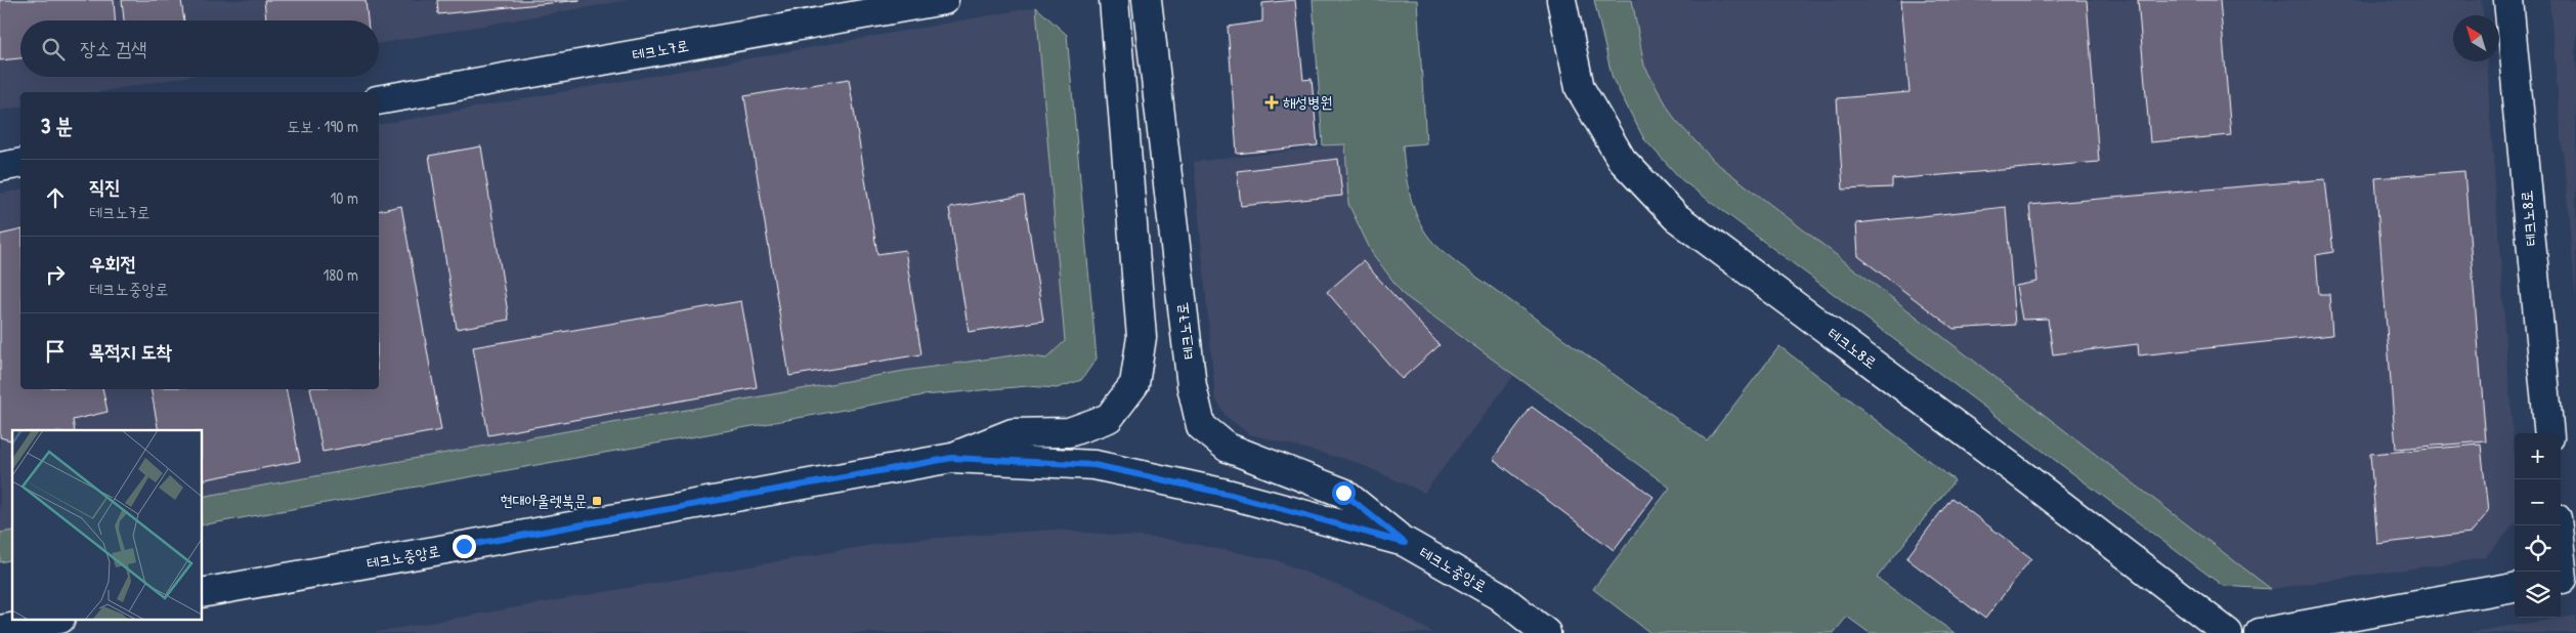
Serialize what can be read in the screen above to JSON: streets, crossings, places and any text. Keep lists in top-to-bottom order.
{
  "streets": {
    "main road": ["테크노7로", "테크노8로", "테크노중앙로"]
  },
  "crossings": [
    ["테크노7로", "테크노중앙로"]
  ],
  "places": {
    "health": ["해성병원"],
    "transit": ["현대아울렛북문"]
  },
  "north": "top left",
  "page": {
    "search": "장소 검색",
    "heading": ["3 분", "도보 · 190 m"],
    "list": [
      ["직진", "테크노7로", "10 m"],
      ["우회전", "테크노중앙로", "180 m"],
      "목적지 도착"
    ],
    "map_buttons": ["+", "−"]
  }
}
